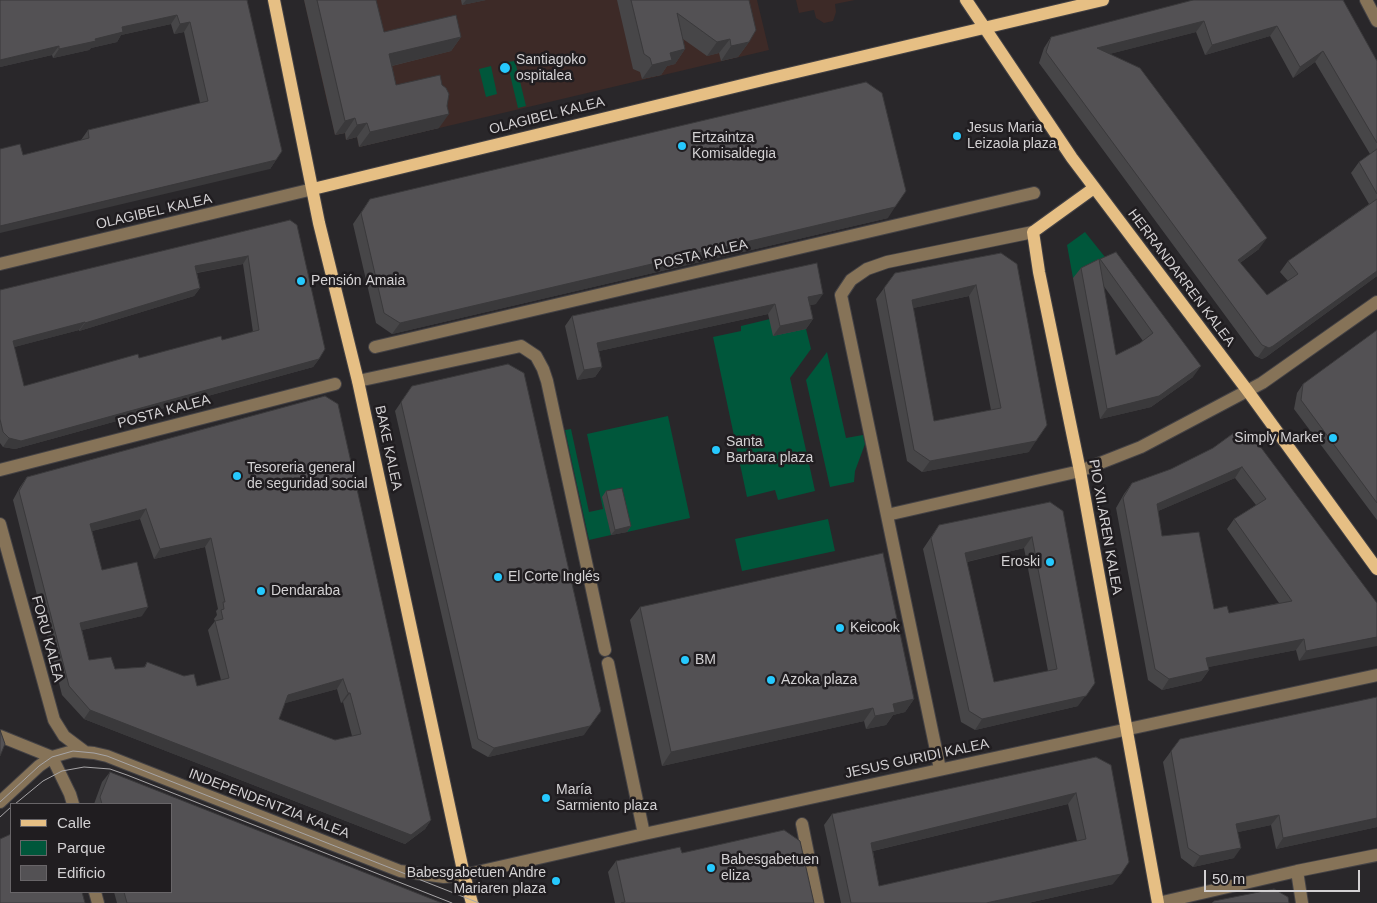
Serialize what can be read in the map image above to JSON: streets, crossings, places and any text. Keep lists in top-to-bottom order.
{
  "streets": {
    "main road": [
      "OLAGIBEL KALEA",
      "HERRANDARREN KALEA",
      "BAKE KALEA",
      "PIO XII.AREN KALEA"
    ],
    "street": [
      "POSTA KALEA",
      "FORU KALEA",
      "JESUS GURIDI KALEA",
      "INDEPENDENTZIA KALEA"
    ]
  },
  "crossings": [
    ["OLAGIBEL KALEA", "HERRANDARREN KALEA"],
    ["OLAGIBEL KALEA", "BAKE KALEA"],
    ["BAKE KALEA", "JESUS GURIDI KALEA"],
    ["BAKE KALEA", "INDEPENDENTZIA KALEA"],
    ["PIO XII.AREN KALEA", "JESUS GURIDI KALEA"],
    ["FORU KALEA", "INDEPENDENTZIA KALEA"],
    ["JESUS GURIDI KALEA", "INDEPENDENTZIA KALEA"]
  ],
  "places": [
    "Santiagoko ospitalea",
    "Jesus Maria Leizaola plaza",
    "Ertzaintza Komisaldegia",
    "Pensión Amaia",
    "Simply Market",
    "Santa Barbara plaza",
    "Tesoreria general de seguridad social",
    "Eroski",
    "El Corte Inglés",
    "Dendaraba",
    "Keicook",
    "BM",
    "Azoka plaza",
    "María Sarmiento plaza",
    "Babesgabetuen eliza",
    "Babesgabetuen Andre Mariaren plaza"
  ],
  "legend": ["Calle", "Parque", "Edificio"],
  "scale_bar": "50 m"
}
